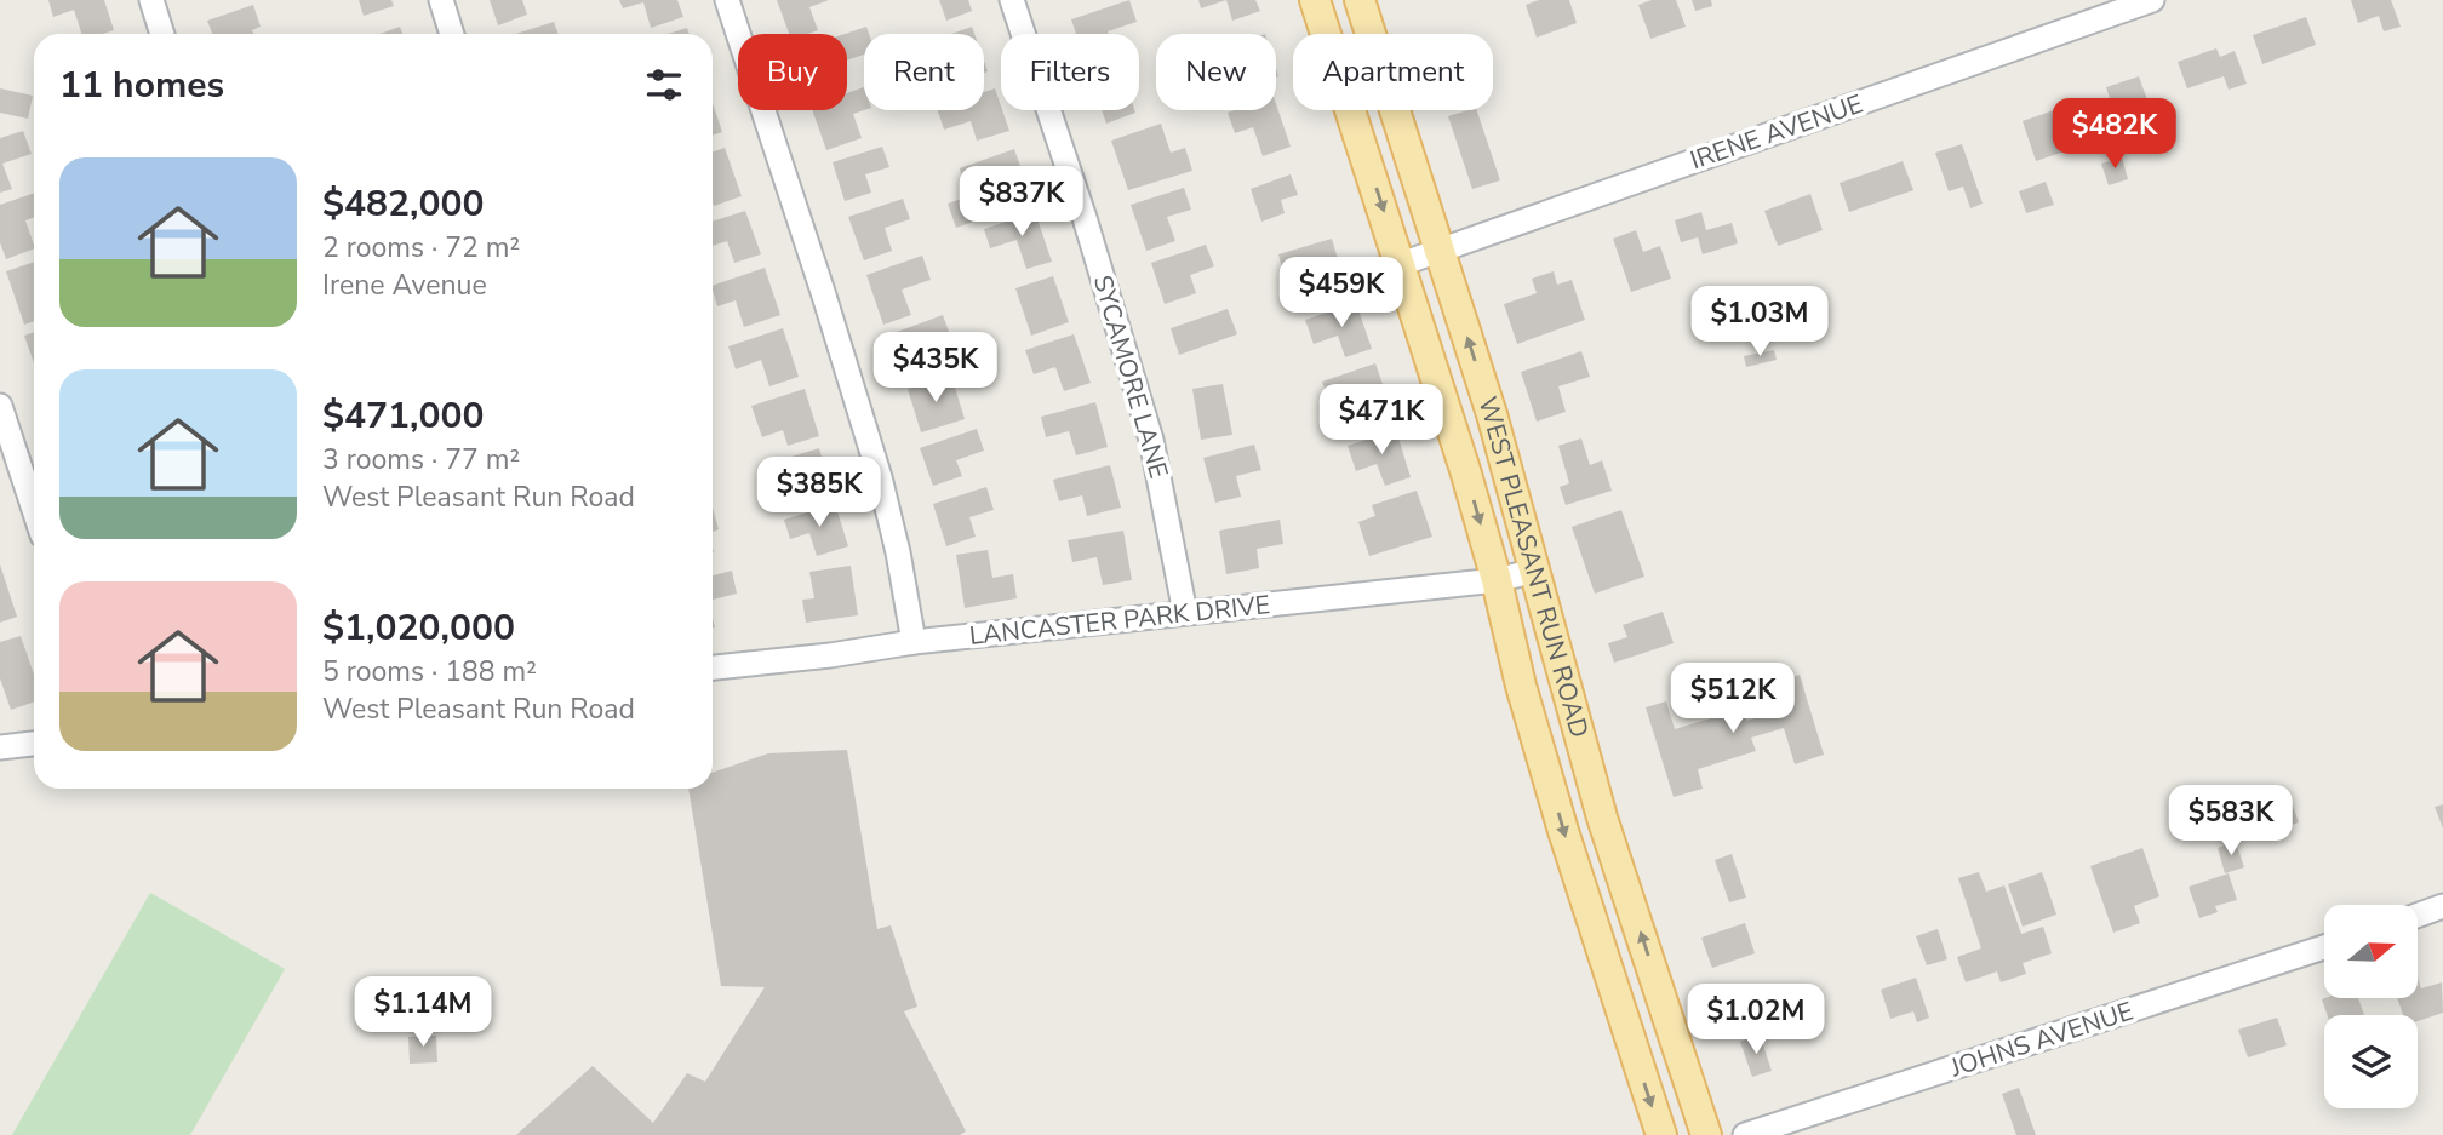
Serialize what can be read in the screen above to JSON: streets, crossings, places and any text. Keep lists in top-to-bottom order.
{
  "streets": {
    "main road": ["WEST PLEASANT RUN ROAD"],
    "street": [
      "IRENE AVENUE",
      "SYCAMORE LANE",
      "LANCASTER PARK DRIVE",
      "JOHNS AVENUE"
    ]
  },
  "crossings": [
    ["IRENE AVENUE", "WEST PLEASANT RUN ROAD"],
    ["SYCAMORE LANE", "LANCASTER PARK DRIVE"],
    ["WEST PLEASANT RUN ROAD", "LANCASTER PARK DRIVE"]
  ],
  "north": "right",
  "page": {
    "chip": [
      "Buy",
      "Rent",
      "Filters",
      "New",
      "Apartment"
    ],
    "heading": "11 homes",
    "price": [
      "$482K",
      "$837K",
      "$459K",
      "$1.03M",
      "$435K",
      "$471K",
      "$385K",
      "$512K",
      "$583K",
      "$1.14M",
      "$1.02M"
    ],
    "list": [
      {
        "name": "$482,000",
        "note": "2 rooms · 72 m² · Irene Avenue"
      },
      {
        "name": "$471,000",
        "note": "3 rooms · 77 m² · West Pleasant Run Road"
      },
      {
        "name": "$1,020,000",
        "note": "5 rooms · 188 m² · West Pleasant Run Road"
      }
    ]
  }
}
